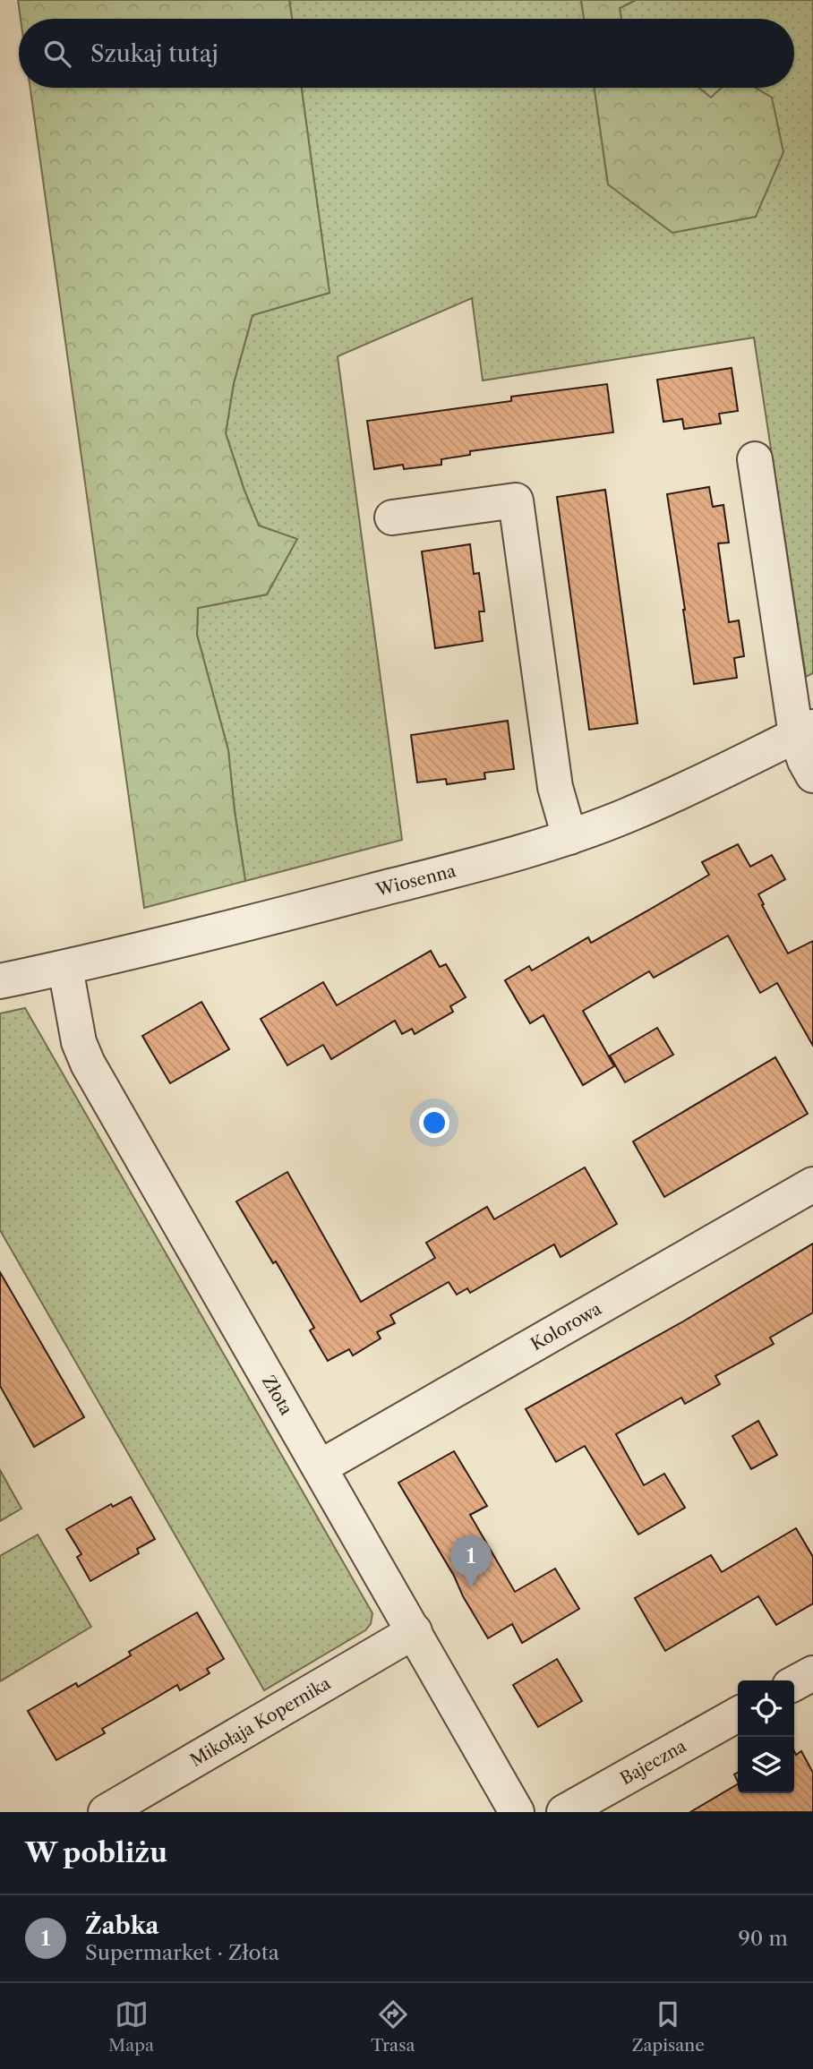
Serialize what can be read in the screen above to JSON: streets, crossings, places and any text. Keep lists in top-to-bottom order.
{
  "streets": {
    "street": [
      "Wiosenna",
      "Kolorowa",
      "Złota",
      "Mikołaja Kopernika",
      "Bajeczna"
    ]
  },
  "crossings": [
    ["Wiosenna", "Złota"],
    ["Kolorowa", "Złota"],
    ["Złota", "Mikołaja Kopernika"]
  ],
  "page": {
    "search": "Szukaj tutaj",
    "pins": "1",
    "heading": "W pobliżu",
    "list": [
      {
        "mark": "1",
        "name": "Żabka",
        "note": "Supermarket · Złota",
        "value": "90 m"
      }
    ],
    "nav": ["Mapa", "Trasa", "Zapisane"]
  }
}
